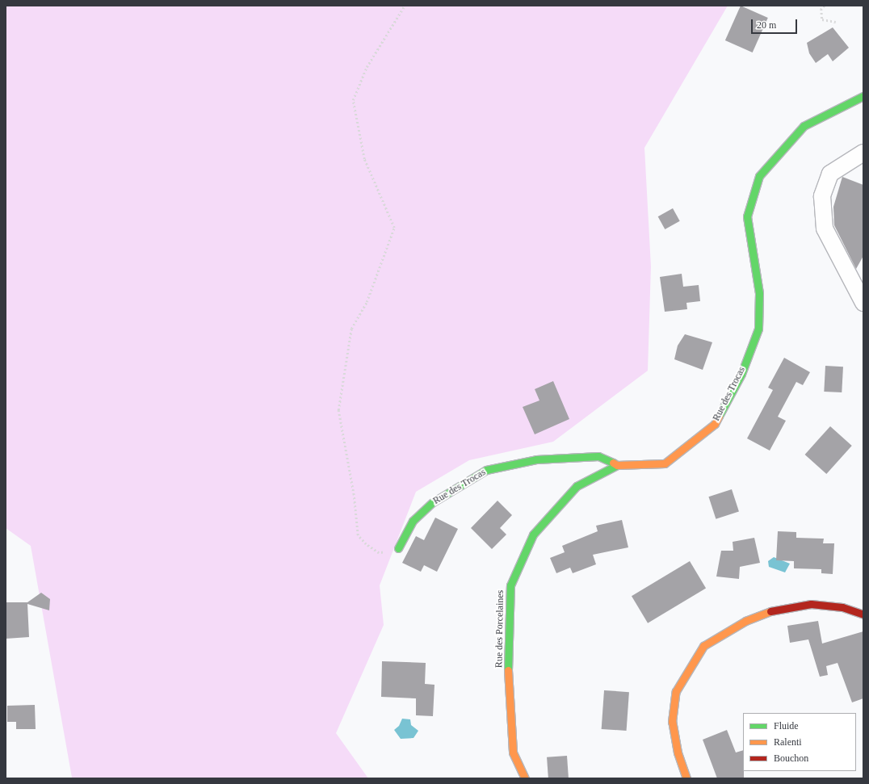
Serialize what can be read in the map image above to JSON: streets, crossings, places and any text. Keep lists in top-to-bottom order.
{
  "streets": {
    "street": ["Rue des Trocas", "Rue des Porcelaines"]
  },
  "crossings": [
    ["Rue des Trocas", "Rue des Porcelaines"]
  ],
  "legend": ["Fluide", "Ralenti", "Bouchon"],
  "scale_bar": "20 m"
}
